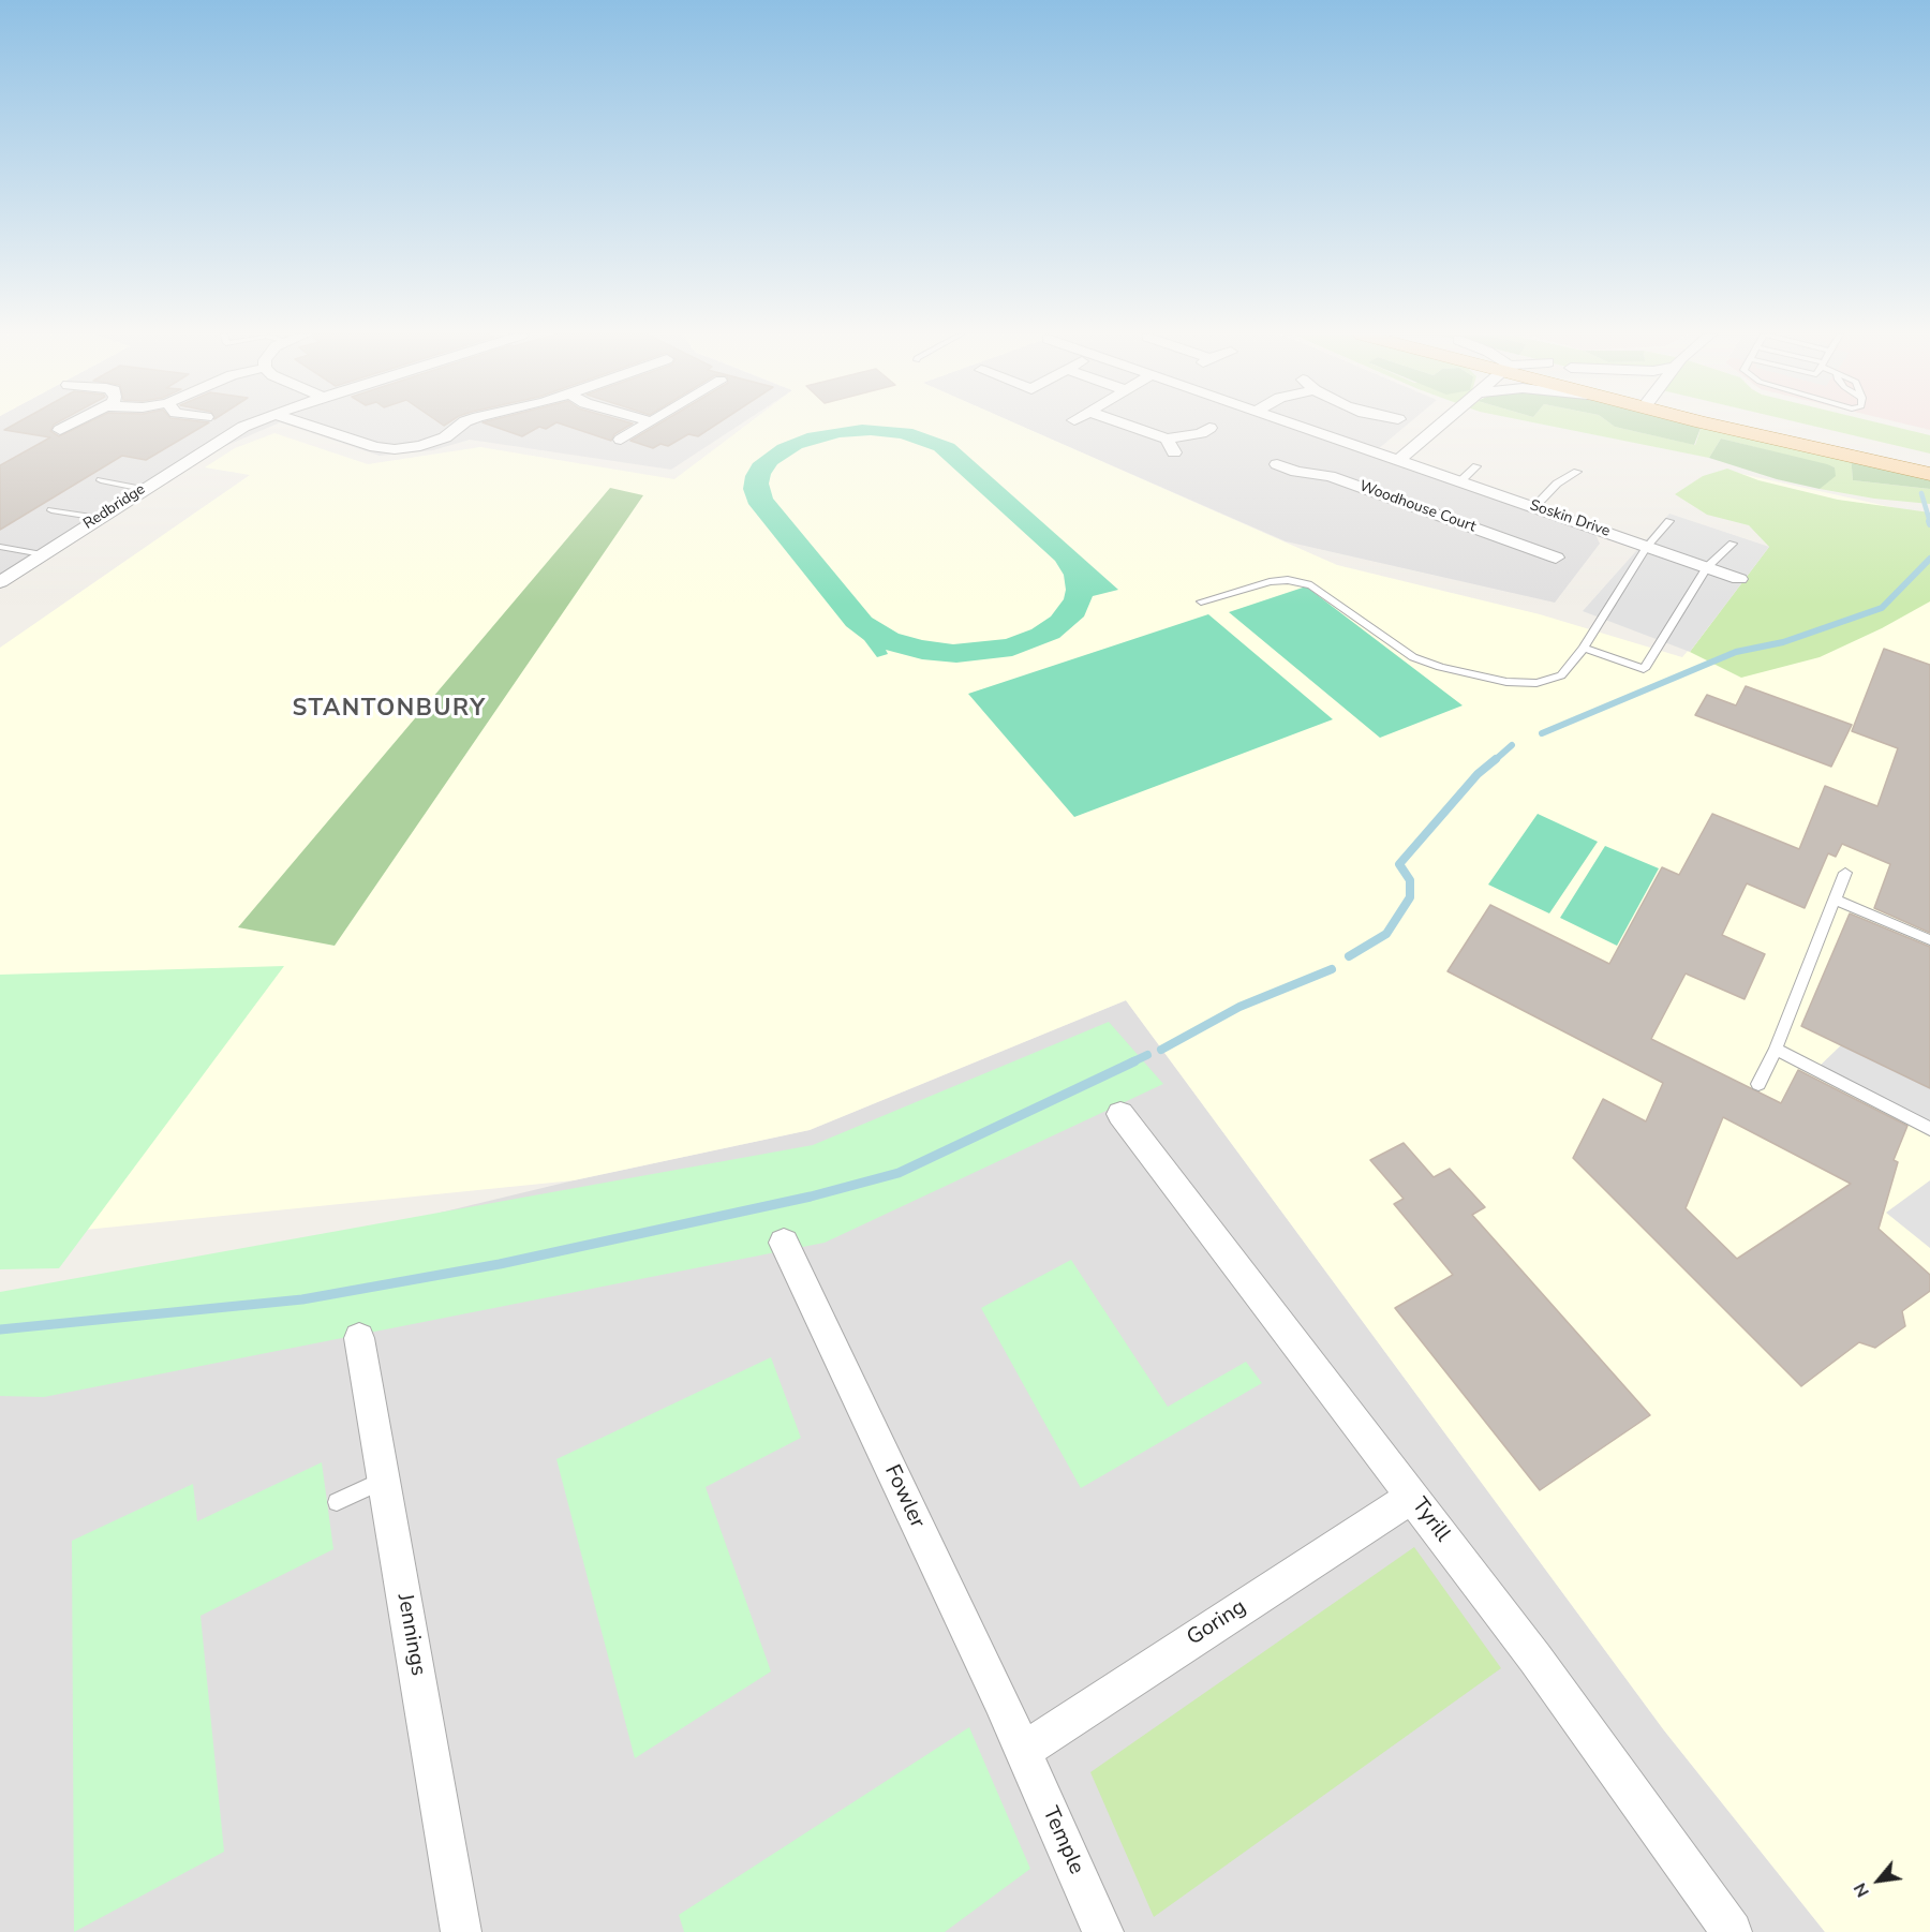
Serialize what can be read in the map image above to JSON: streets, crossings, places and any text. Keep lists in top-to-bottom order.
{
  "streets": {
    "street": [
      "Redbridge",
      "Woodhouse Court",
      "Soskin Drive",
      "Fowler",
      "Tyrill",
      "Goring",
      "Jennings",
      "Temple"
    ]
  },
  "crossings": [
    ["Fowler", "Goring"],
    ["Fowler", "Temple"],
    ["Tyrill", "Goring"],
    ["Goring", "Temple"]
  ],
  "districts": ["STANTONBURY"],
  "north": "bottom left"
}
